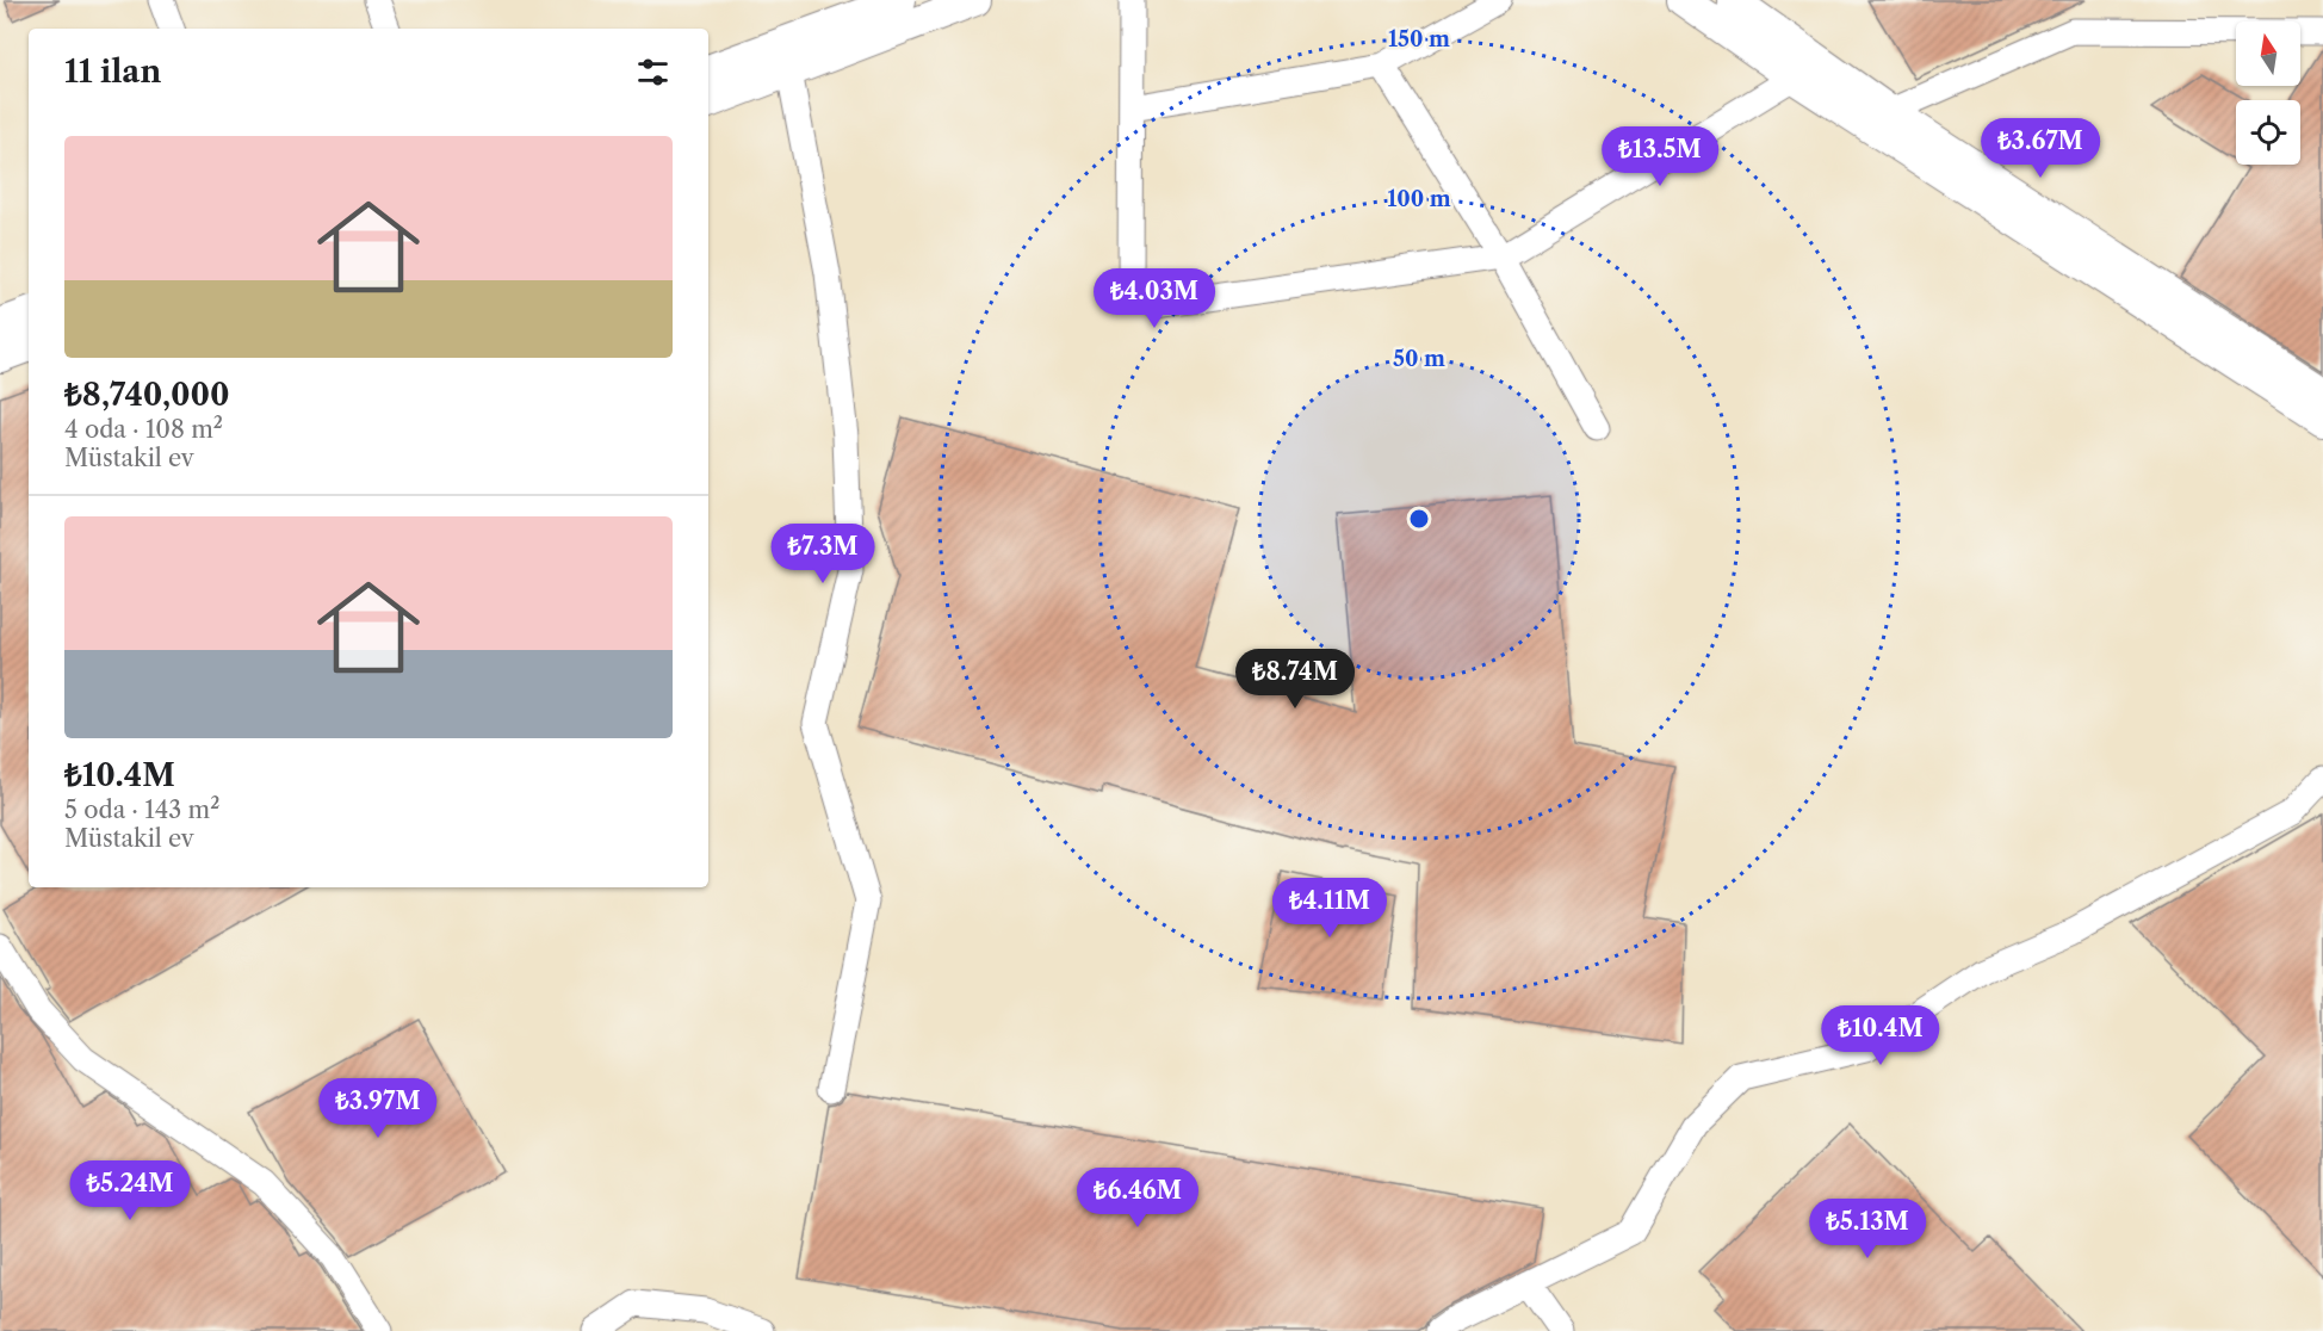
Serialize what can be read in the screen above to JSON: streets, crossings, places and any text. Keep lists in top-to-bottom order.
{
  "north": "top",
  "page": {
    "heading": "11 ilan",
    "list": [
      {
        "name": "₺8,740,000",
        "note": "4 oda · 108 m² · Müstakil ev"
      },
      {
        "name": "₺10.4M",
        "note": "5 oda · 143 m² · Müstakil ev"
      }
    ],
    "price": [
      "₺3.67M",
      "₺13.5M",
      "₺4.03M",
      "₺7.3M",
      "₺8.74M",
      "₺4.11M",
      "₺10.4M",
      "₺3.97M",
      "₺5.24M",
      "₺6.46M",
      "₺5.13M"
    ]
  },
  "rings": ["150 m", "100 m", "50 m"]
}
